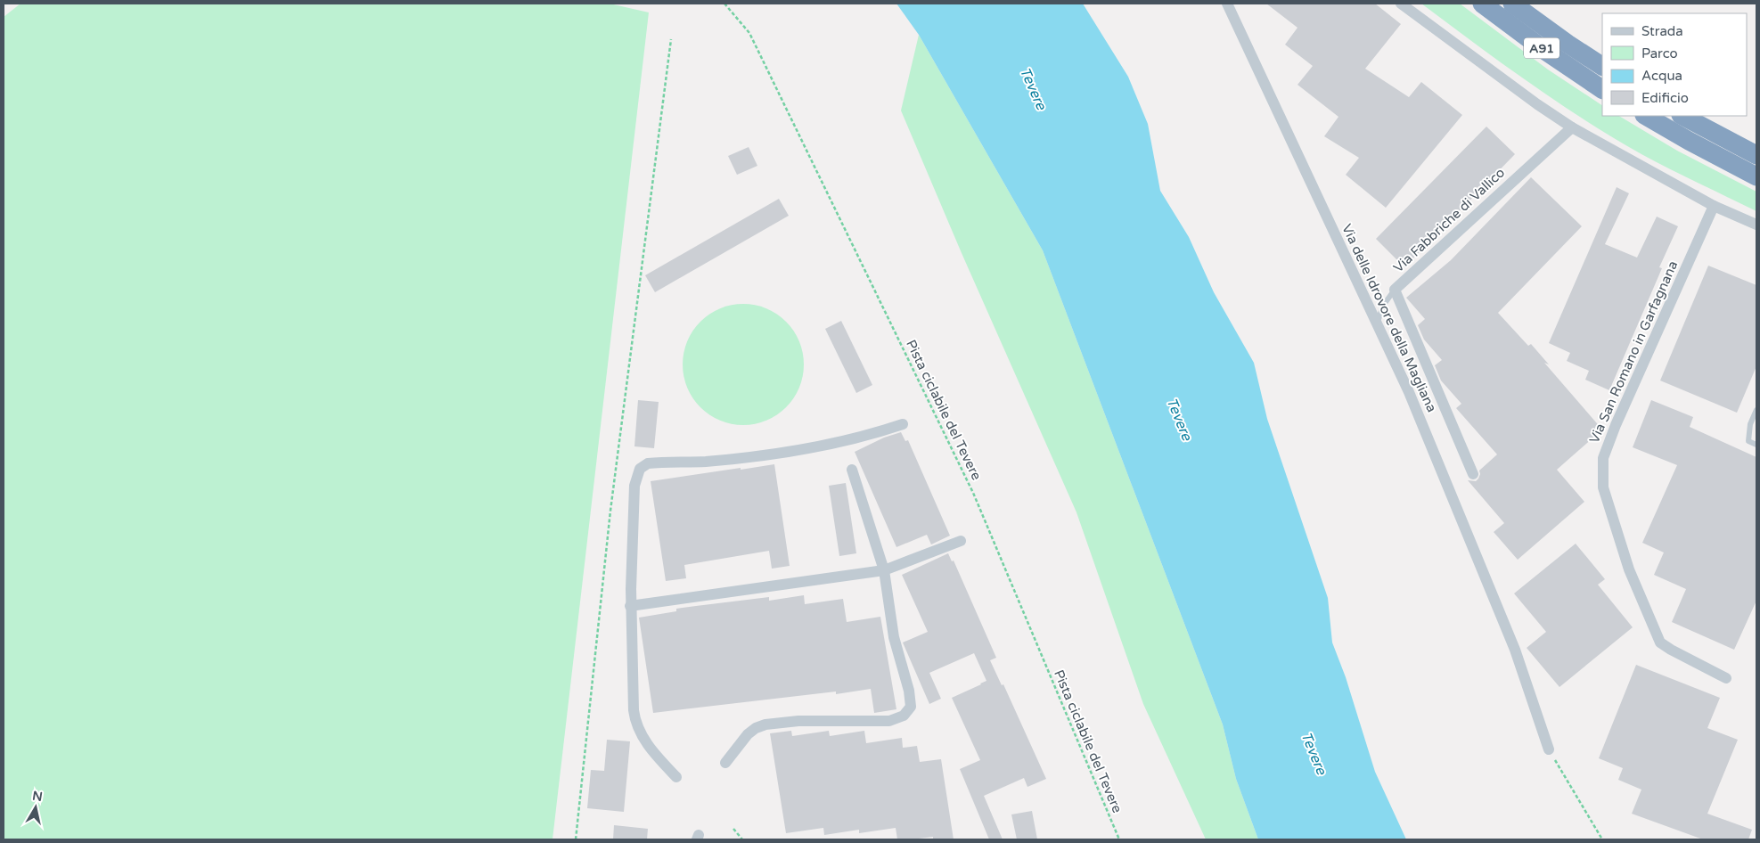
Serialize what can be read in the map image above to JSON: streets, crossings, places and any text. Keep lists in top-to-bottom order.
{
  "streets": {
    "highway": ["A91"],
    "street": ["Via Fabbriche di Vallico", "Via delle Idrovore della Magliana", "Via San Romano in Garfagnana"],
    "path": ["Pista ciclabile del Tevere"]
  },
  "water": ["Tevere"],
  "legend": [
    "Strada",
    "Parco",
    "Acqua",
    "Edificio"
  ],
  "north": "top"
}
